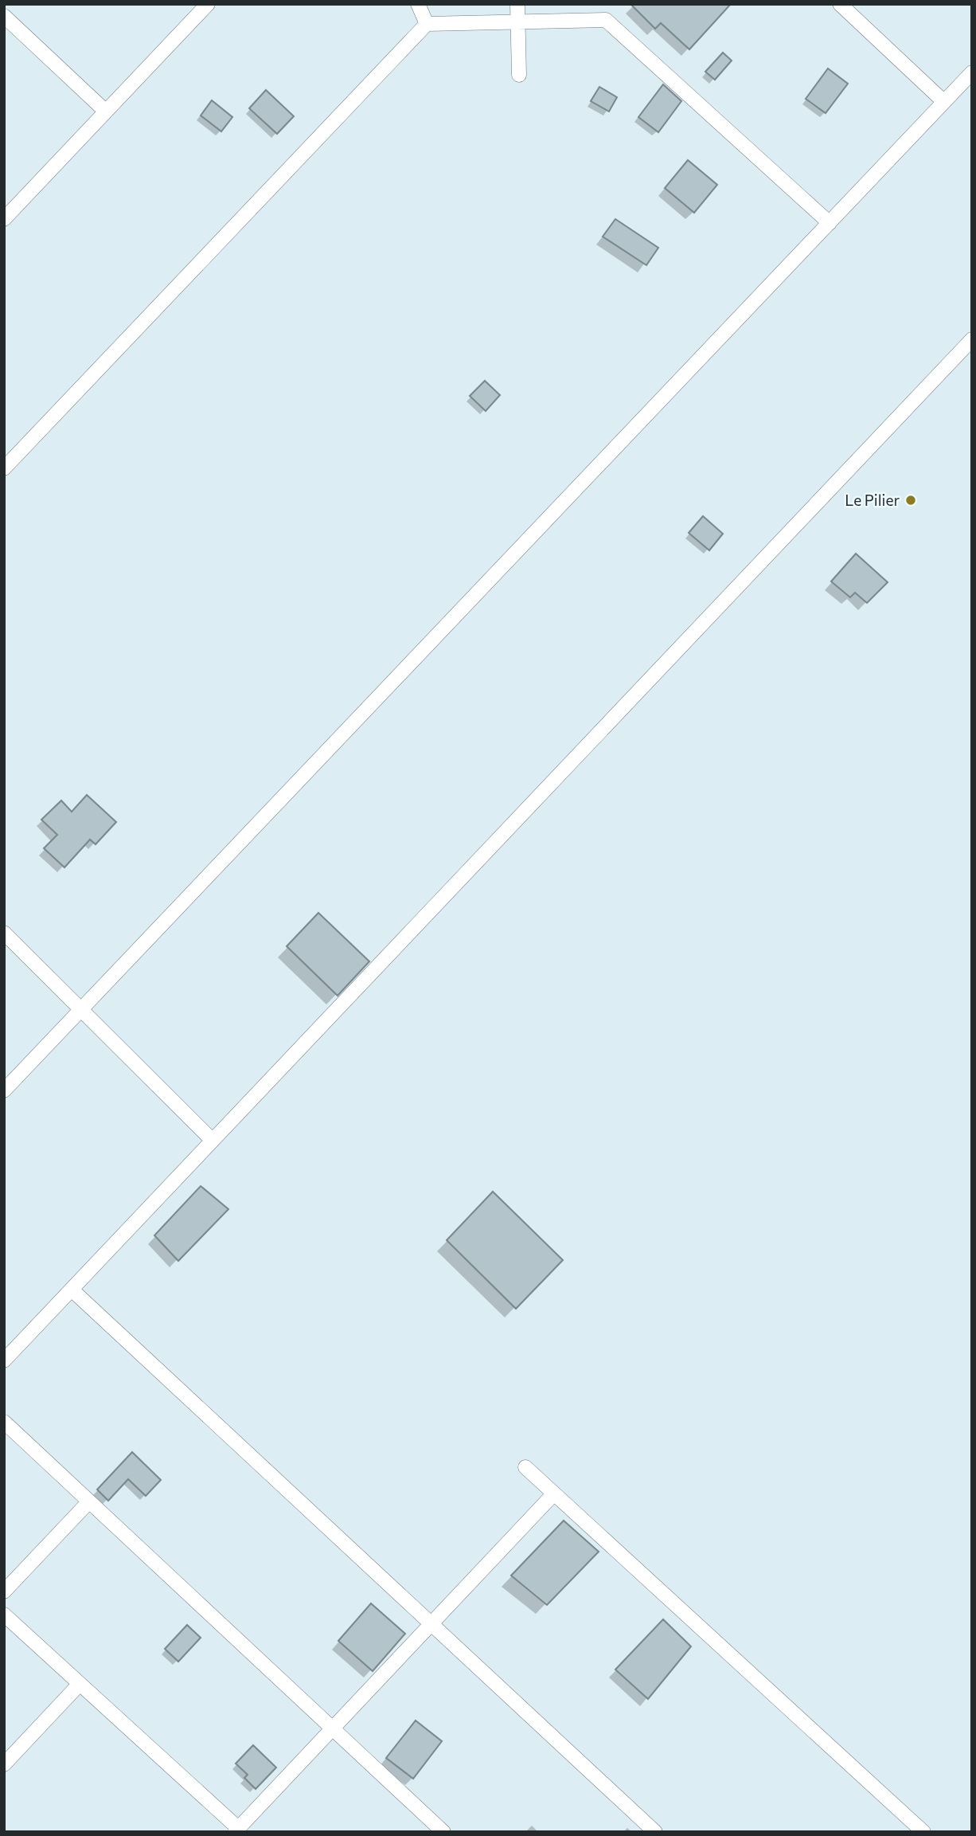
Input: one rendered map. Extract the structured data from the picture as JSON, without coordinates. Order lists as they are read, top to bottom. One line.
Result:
{"places":["Le Pilier"]}
